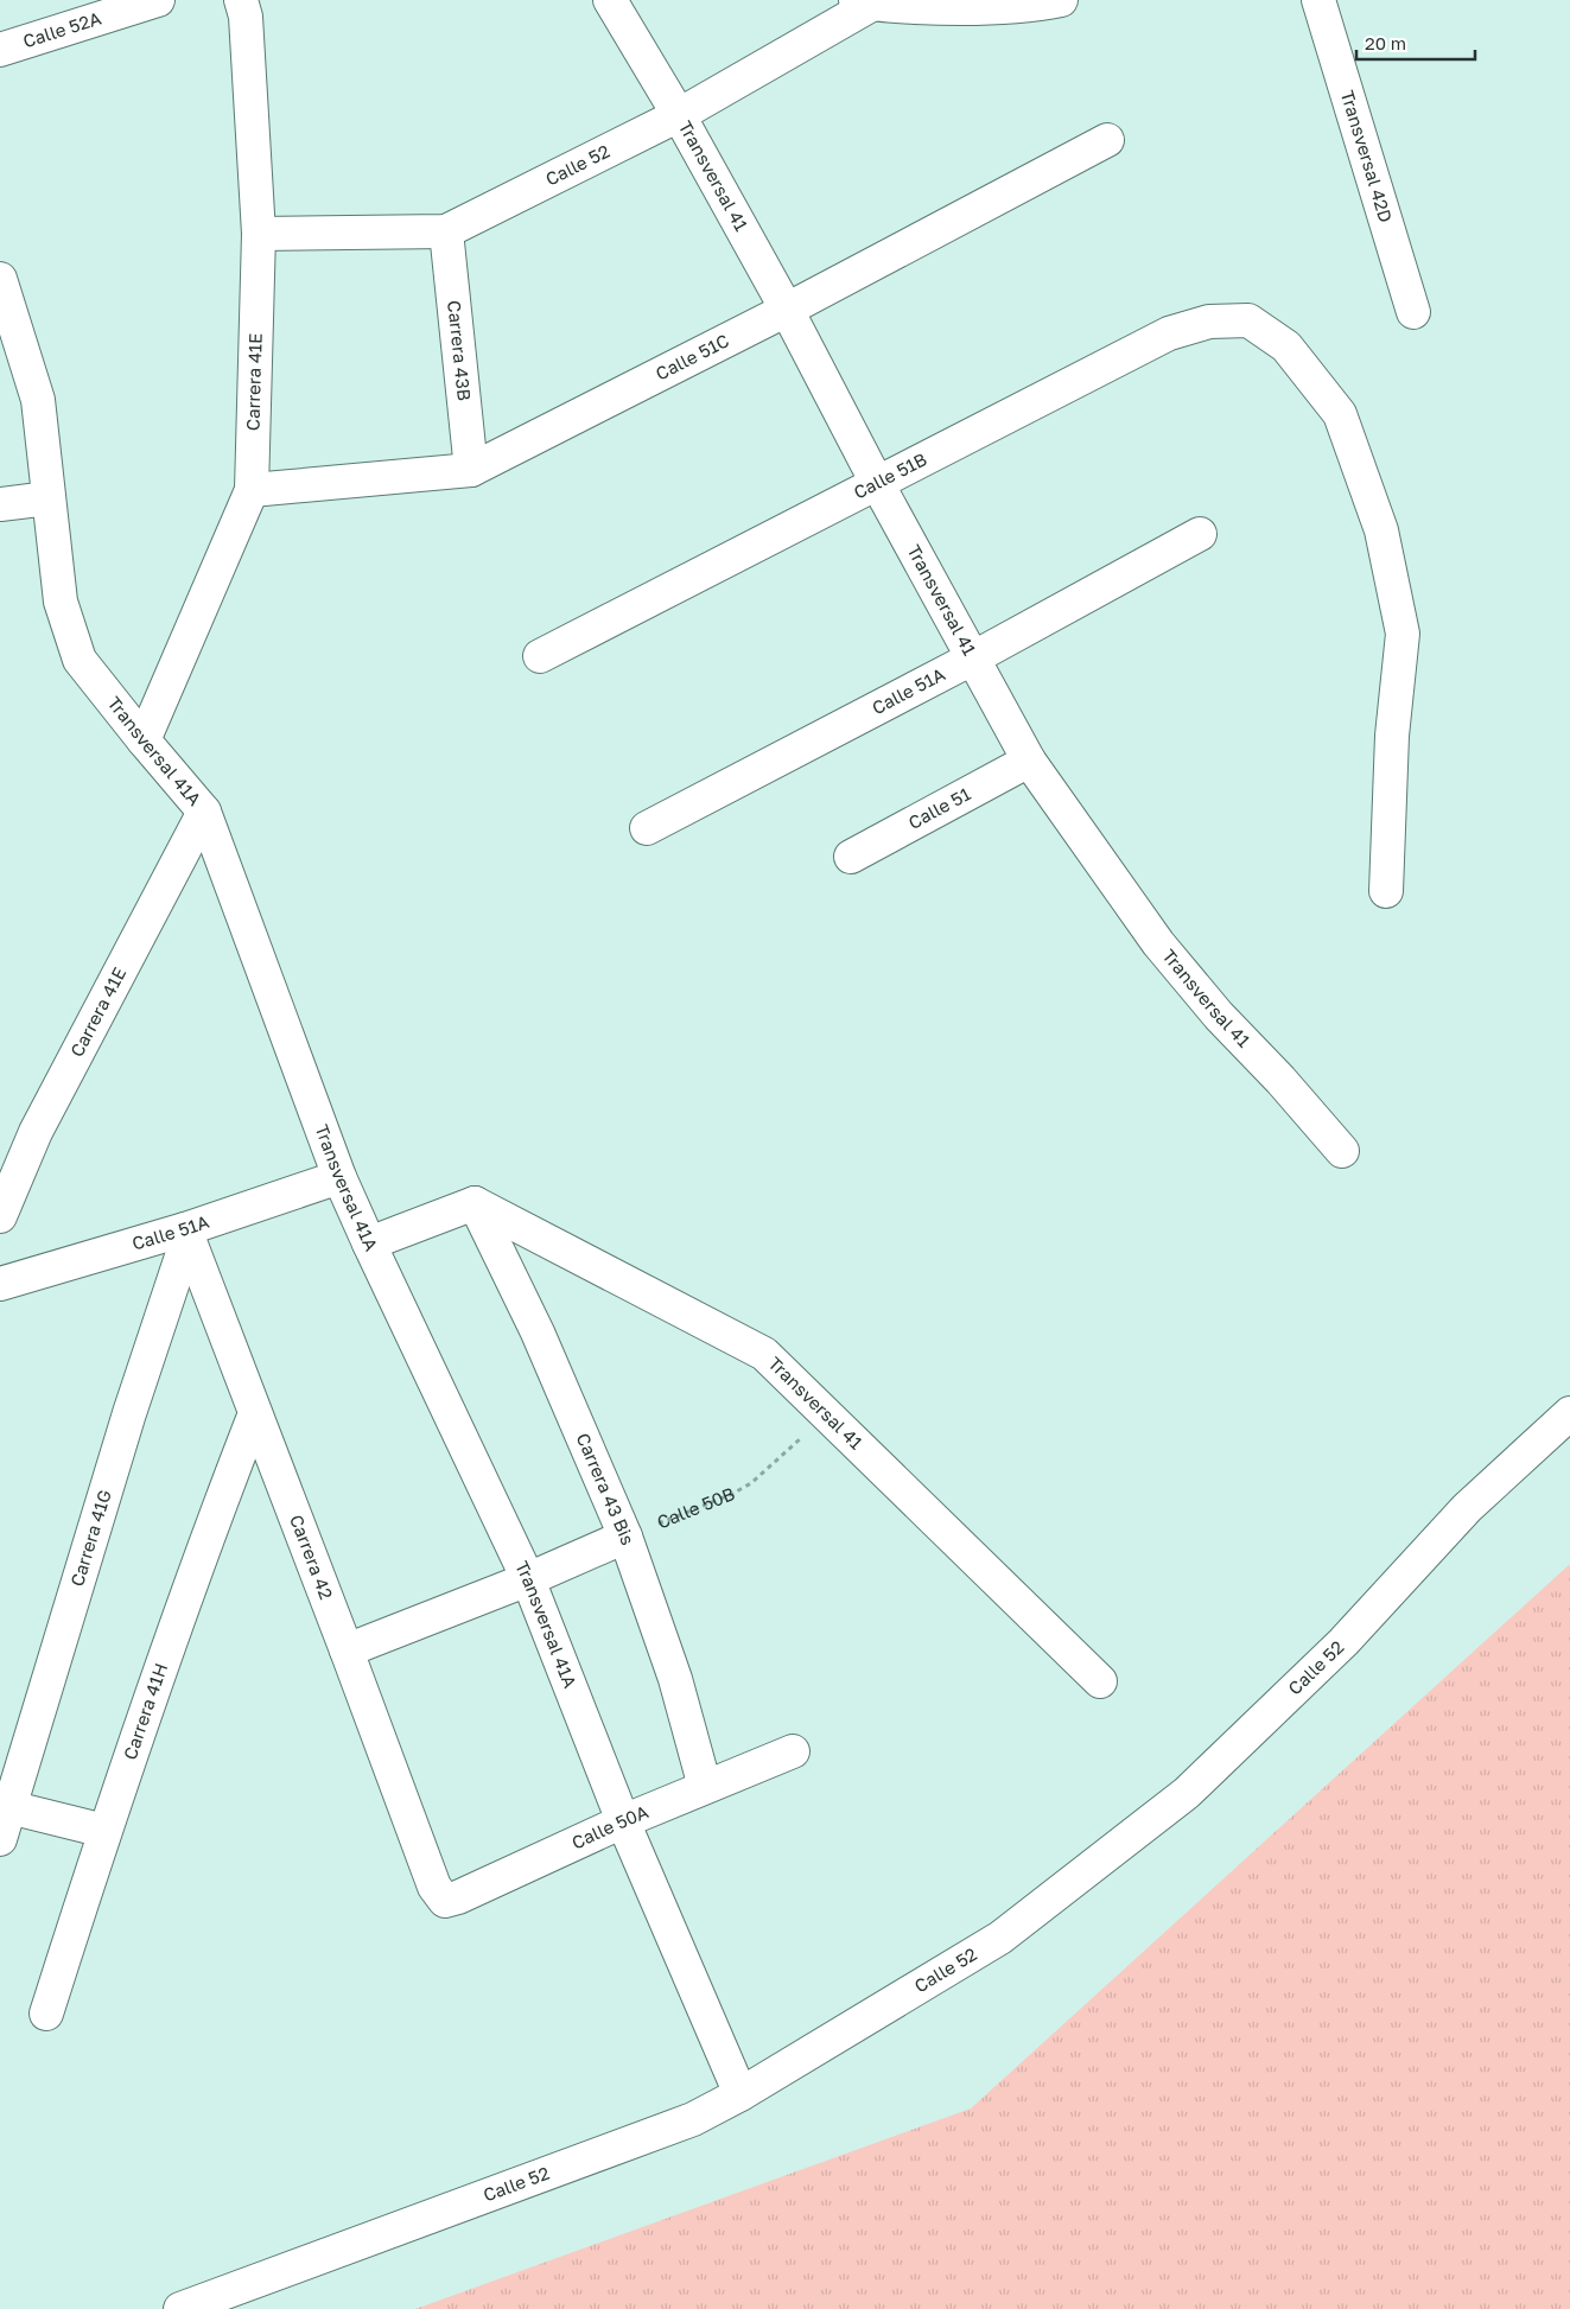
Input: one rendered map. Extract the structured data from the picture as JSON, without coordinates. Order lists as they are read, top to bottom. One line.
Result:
{"streets":{"street":["Calle 52A","Transversal 42D","Calle 52","Transversal 41","Carrera 43B","Calle 51C","Carrera 41E","Calle 51B","Calle 51A","Transversal 41A","Calle 51","Carrera 43 Bis","Carrera 41G","Carrera 42","Carrera 41H","Calle 50A"],"path":["Calle 50B"]},"crossings":[["Calle 52","Transversal 41"],["Calle 52","Carrera 43B"],["Calle 52","Carrera 41E"],["Calle 52","Transversal 41A"],["Transversal 41","Calle 51C"],["Transversal 41","Calle 51B"],["Transversal 41","Calle 51A"],["Transversal 41","Calle 51"],["Transversal 41","Carrera 43 Bis"],["Transversal 41","Calle 50B"],["Carrera 43B","Calle 51C"],["Calle 51C","Carrera 41E"],["Carrera 41E","Transversal 41A"],["Calle 51A","Transversal 41A"],["Calle 51A","Carrera 41G"],["Calle 51A","Carrera 42"],["Transversal 41A","Calle 50A"],["Carrera 43 Bis","Calle 50B"],["Carrera 43 Bis","Calle 50A"],["Carrera 41G","Carrera 42"],["Carrera 42","Carrera 41H"],["Carrera 42","Calle 50A"]],"scale_bar":"20 m"}
